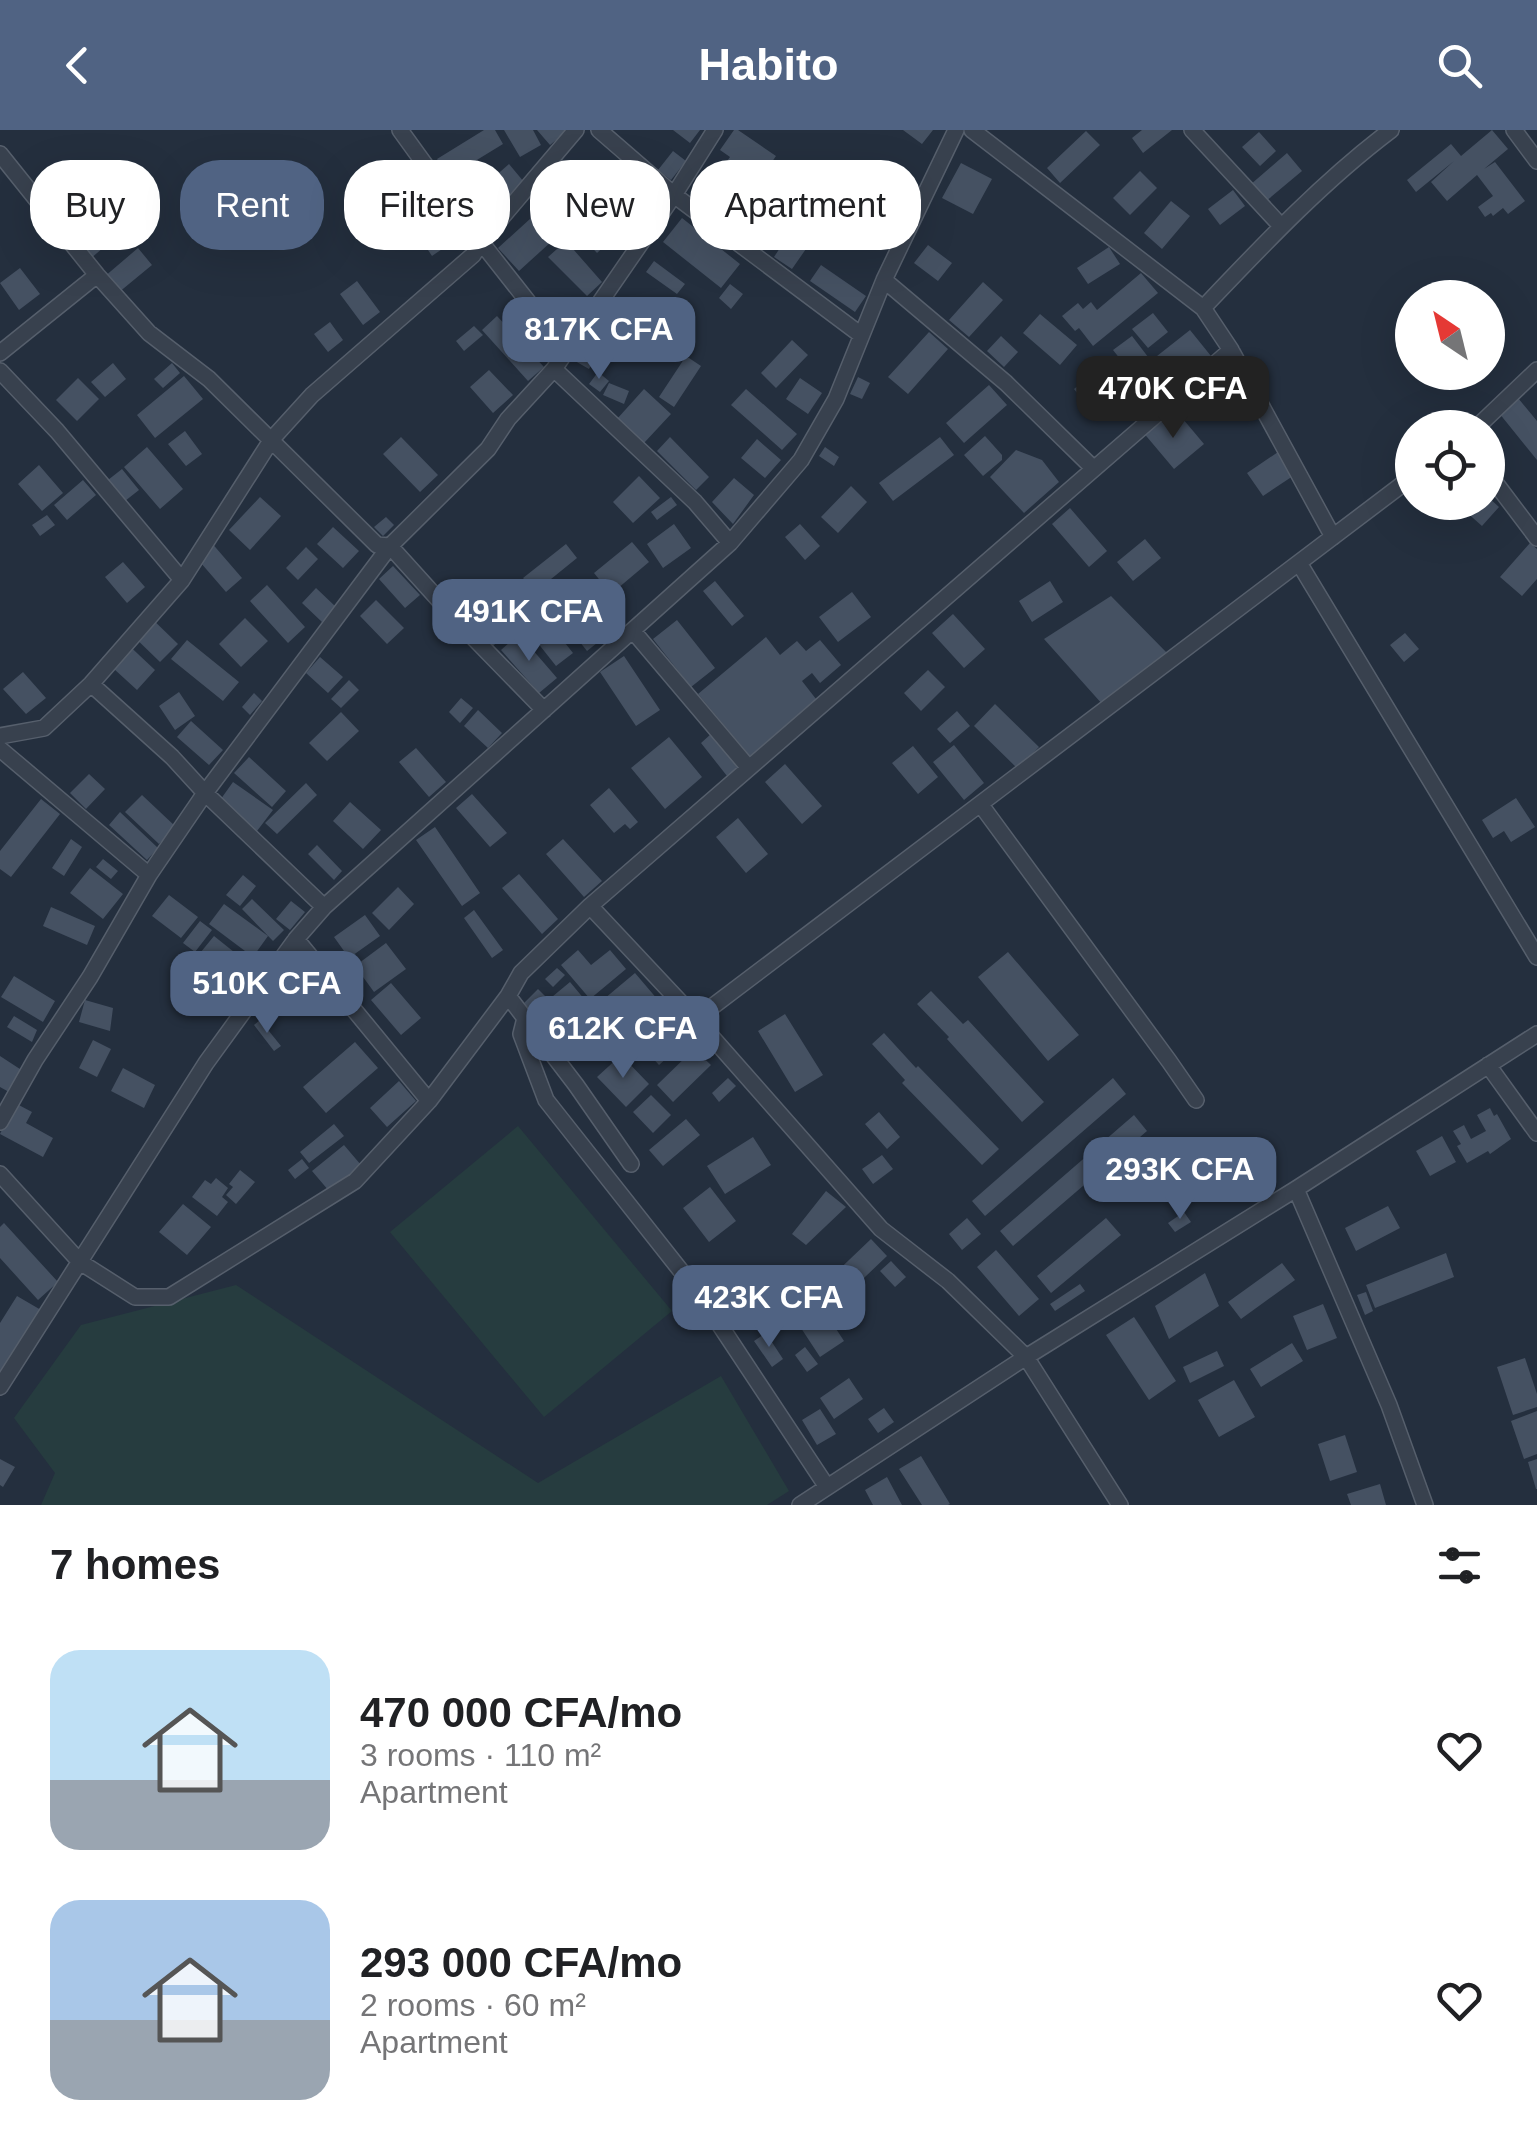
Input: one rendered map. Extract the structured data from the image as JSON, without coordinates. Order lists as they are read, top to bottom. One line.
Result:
{"north":"top left","page":{"header":"Habito","chip":["Buy","Rent","Filters","New","Apartment"],"price":["817K CFA","470K CFA","491K CFA","510K CFA","612K CFA","293K CFA","423K CFA"],"heading":"7 homes","list":[{"name":"470 000 CFA/mo","note":"3 rooms · 110 m² · Apartment"},{"name":"293 000 CFA/mo","note":"2 rooms · 60 m² · Apartment"}]}}
